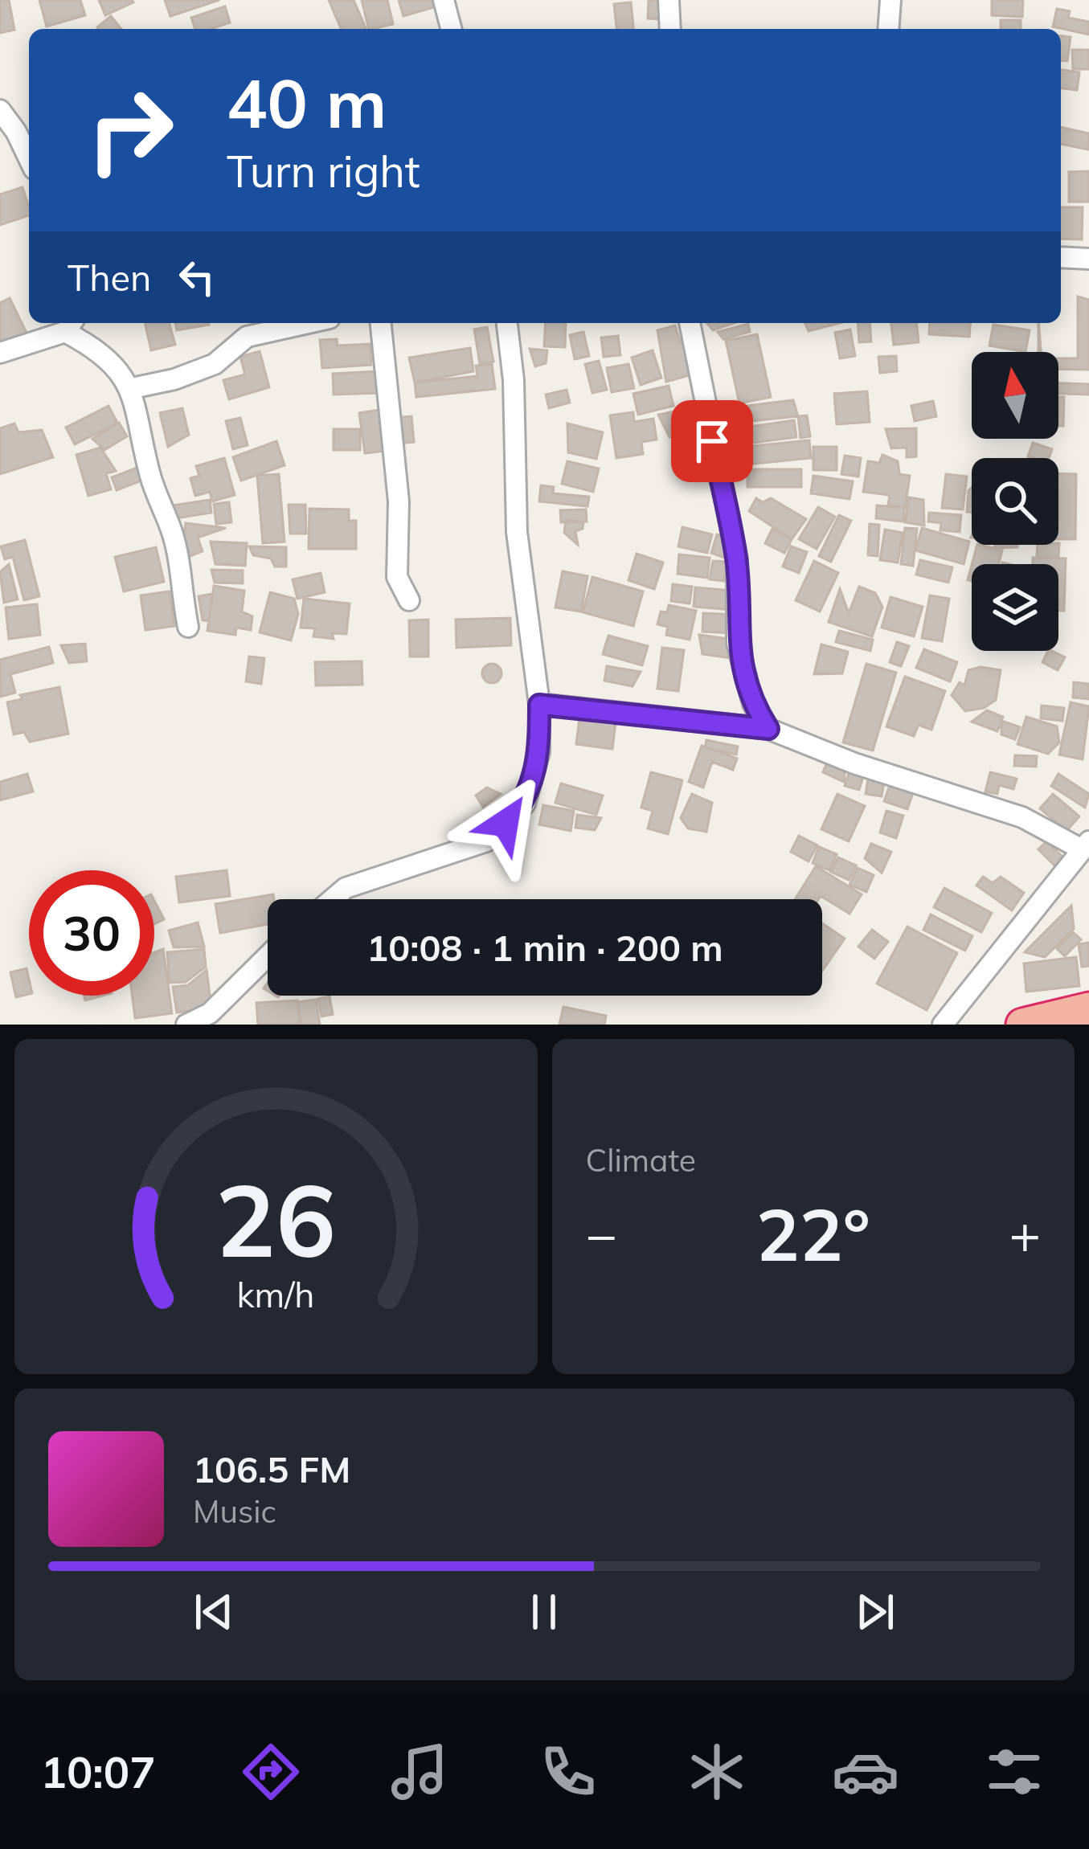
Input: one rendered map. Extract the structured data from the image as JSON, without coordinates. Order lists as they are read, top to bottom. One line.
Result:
{"north":"top","page":{"turn":["40 m","Turn right"],"then":"Then","limit":"30","trip":"10:08 · 1 min · 200 m","tile":"Climate","heat":["−","22°","+"],"song":["106.5 FM","Music"],"tabs":"10:07","gauge":["26","km/h"]}}
